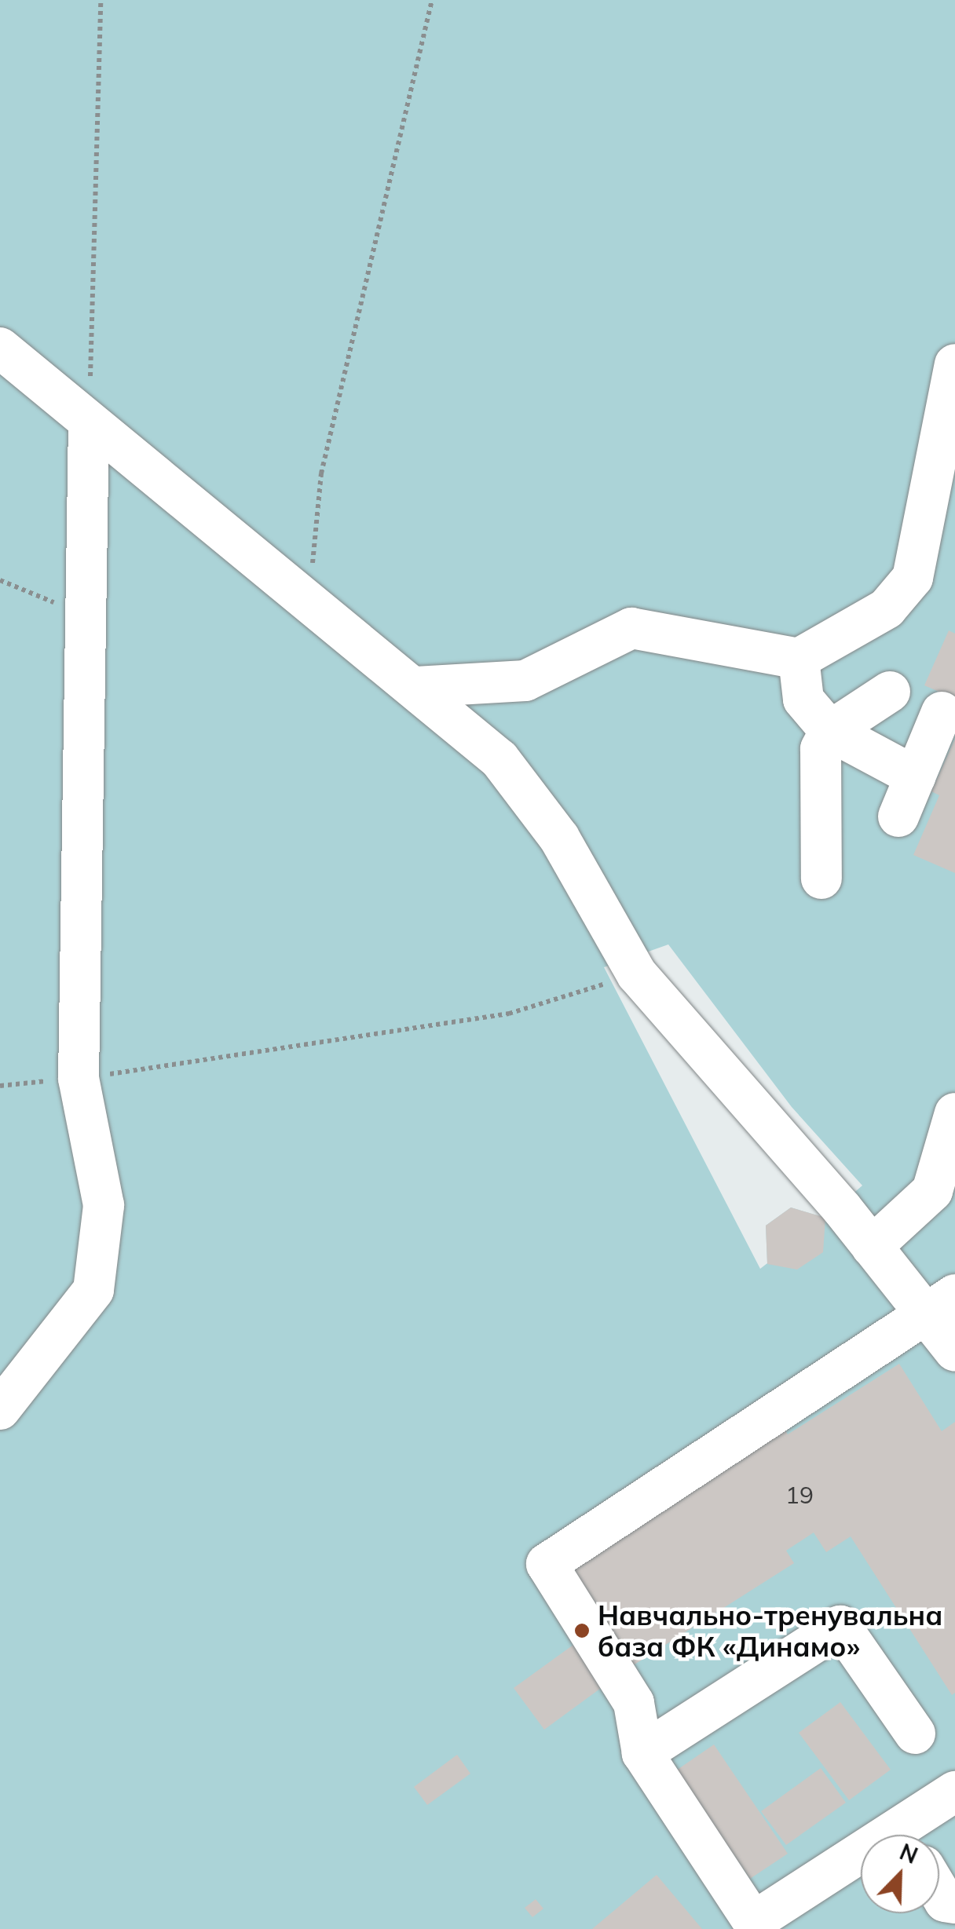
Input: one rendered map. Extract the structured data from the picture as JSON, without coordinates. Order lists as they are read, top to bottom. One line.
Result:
{"places":["Навчально-тренувальна база ФК «Динамо»"],"house_numbers":["19"],"north":"top right"}
